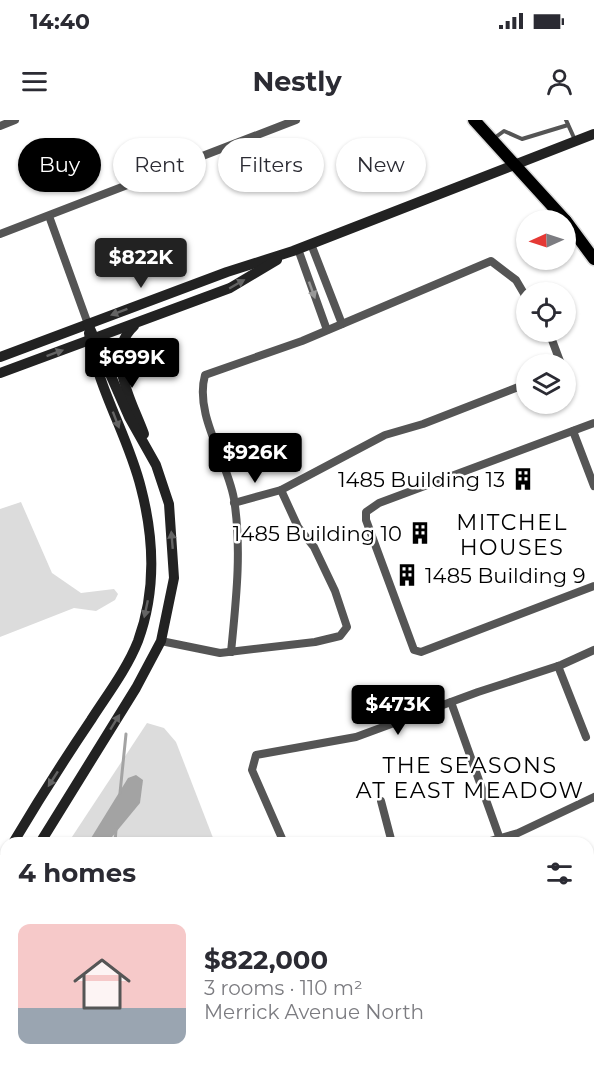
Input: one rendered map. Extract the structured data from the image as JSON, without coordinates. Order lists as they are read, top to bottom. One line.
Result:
{"districts":["MITCHEL HOUSES","THE SEASONS AT EAST MEADOW"],"places":{"building":["1485 Building 13","1485 Building 10","1485 Building 9"]},"north":"left","page":{"status":"14:40","header":"Nestly","chip":["Buy","Rent","Filters","New"],"price":["$822K","$699K","$926K","$473K"],"heading":"4 homes","list":[{"name":"$822,000","note":"3 rooms · 110 m² · Merrick Avenue North"}]}}
